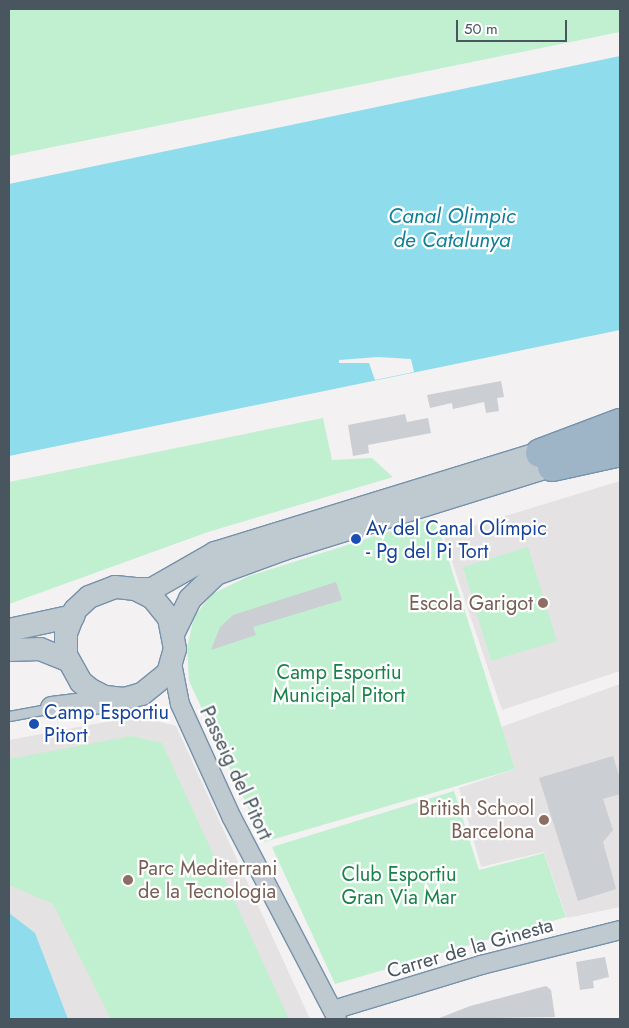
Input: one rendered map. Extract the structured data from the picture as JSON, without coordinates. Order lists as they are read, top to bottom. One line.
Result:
{"streets":{"street":["Passeig del Pitort","Carrer de la Ginesta"]},"crossings":[["Passeig del Pitort","Carrer de la Ginesta"]],"water":["Canal Olimpic de Catalunya"],"parks":["Camp Esportiu Municipal Pitort","Club Esportiu Gran Via Mar"],"places":["Av del Canal Olímpic - Pg del Pi Tort","Escola Garigot","Camp Esportiu Pitort","British School Barcelona","Parc Mediterrani de la Tecnologia"],"scale_bar":"50 m"}
